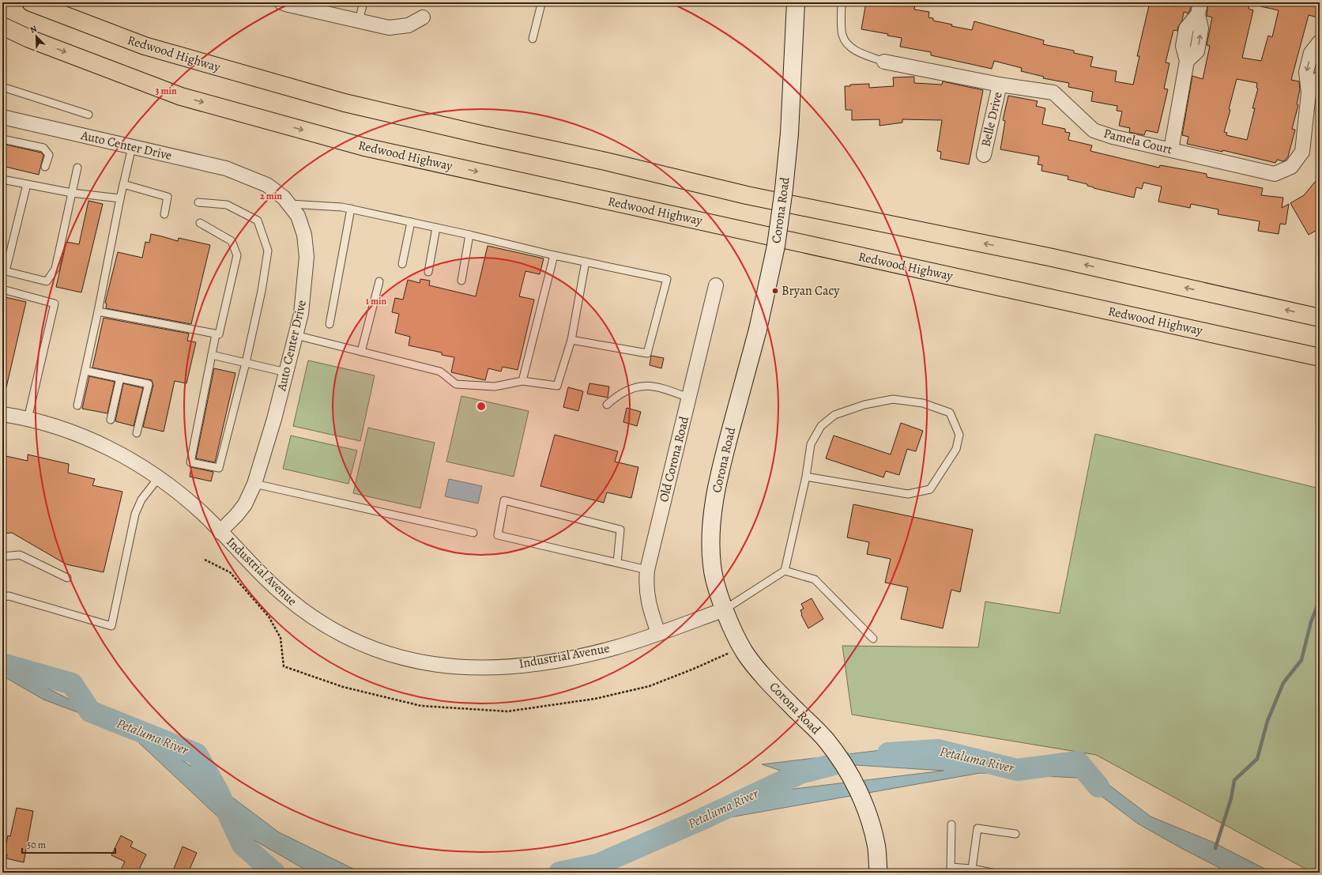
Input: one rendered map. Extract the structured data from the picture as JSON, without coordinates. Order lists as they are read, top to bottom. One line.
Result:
{"streets":{"highway":["Redwood Highway"],"main road":["Corona Road"],"street":["Belle Drive","Pamela Court","Auto Center Drive","Old Corona Road","Industrial Avenue"]},"crossings":[["Belle Drive","Pamela Court"],["Auto Center Drive","Industrial Avenue"],["Corona Road","Industrial Avenue"],["Old Corona Road","Industrial Avenue"]],"water":["Petaluma River"],"places":["Bryan Cacy"],"scale_bar":"50 m","north":"top left","rings":["3 min","2 min","1 min"]}
